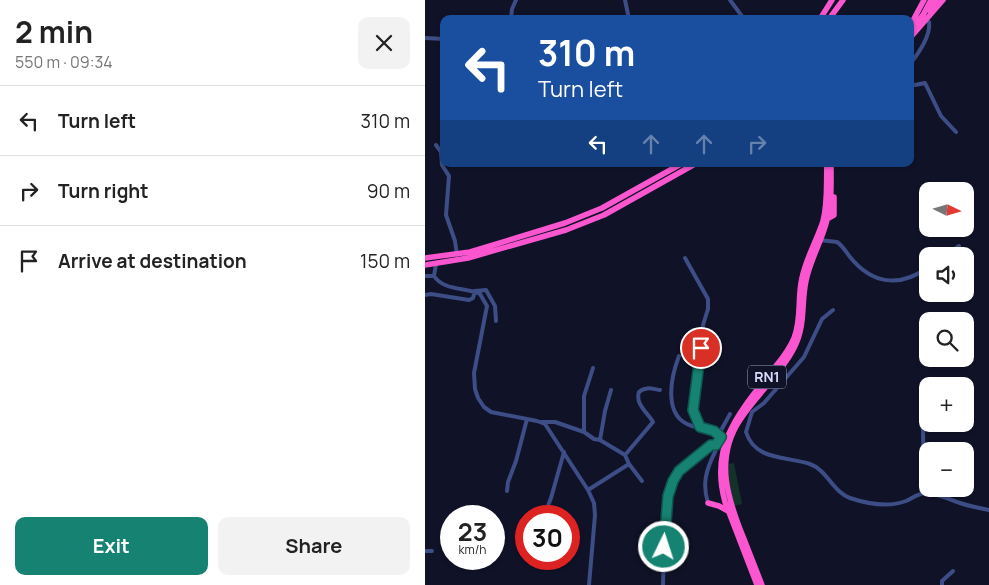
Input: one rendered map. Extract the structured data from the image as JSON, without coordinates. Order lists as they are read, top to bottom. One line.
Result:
{"streets":{"highway":["RN1"]},"north":"right","page":{"heading":["2 min","550 m · 09:34"],"turn":["310 m","Turn left"],"list":[{"name":"Turn left","value":"310 m"},{"name":"Turn right","value":"90 m"},{"name":"Arrive at destination","value":"150 m"}],"map_buttons":["+","−"],"speed":"23 km/h","limit":"30","buttons":["Exit","Share"]}}
